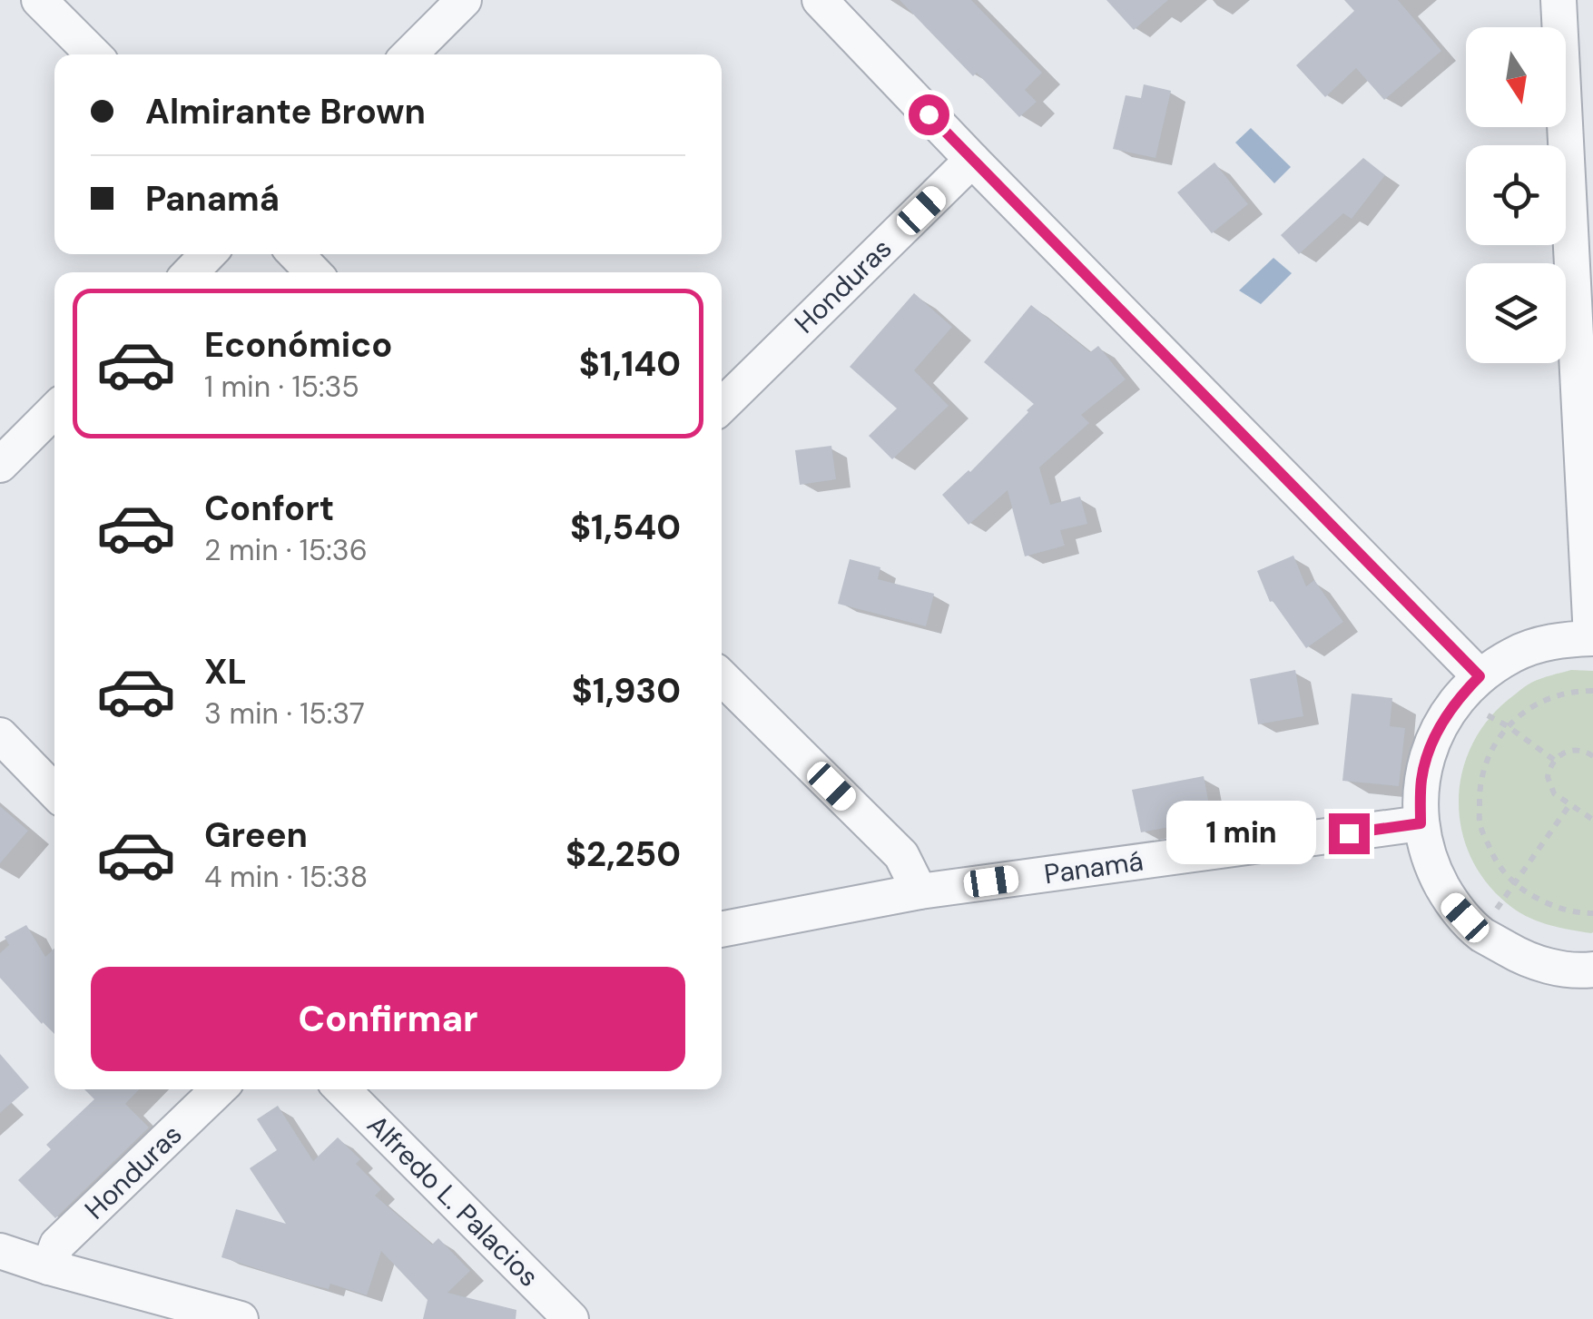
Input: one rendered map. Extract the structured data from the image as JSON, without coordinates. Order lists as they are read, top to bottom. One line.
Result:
{"streets":{"street":["Honduras","Panamá","Alfredo L. Palacios"]},"north":"bottom","page":{"banner":["Almirante Brown","Panamá"],"list":[{"name":"Económico","note":"1 min · 15:35","value":"$1,140"},{"name":"Confort","note":"2 min · 15:36","value":"$1,540"},{"name":"XL","note":"3 min · 15:37","value":"$1,930"},{"name":"Green","note":"4 min · 15:38","value":"$2,250"}],"bubble":"1 min","buttons":"Confirmar"}}
